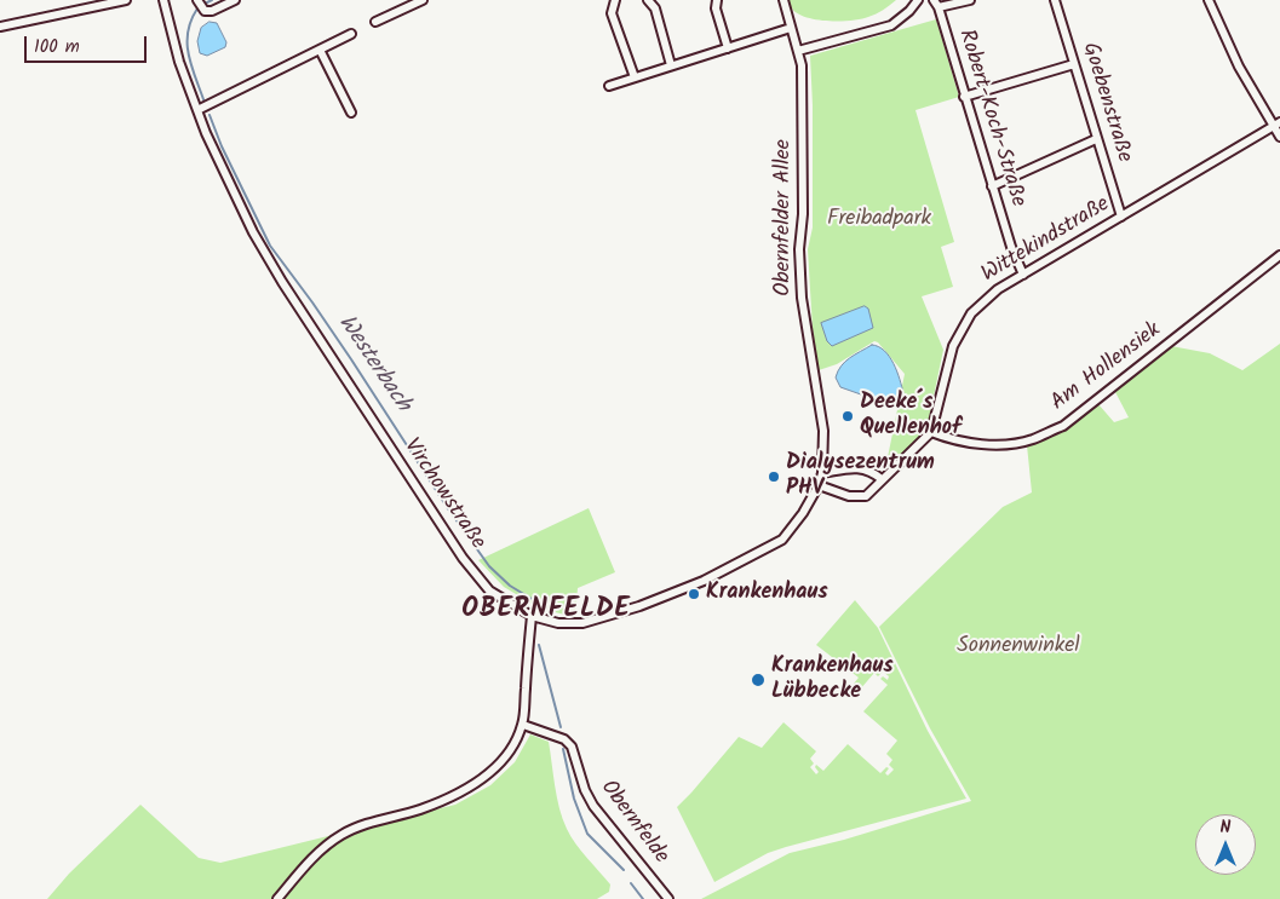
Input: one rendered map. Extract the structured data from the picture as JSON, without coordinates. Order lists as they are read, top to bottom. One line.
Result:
{"streets":{"street":["Goebenstraße","Robert-Koch-Straße","Obernfelder Allee","Wittekindstraße","Am Hollensiek","Virchowstraße","Obernfelde"]},"crossings":[["Goebenstraße","Wittekindstraße"],["Robert-Koch-Straße","Wittekindstraße"],["Obernfelder Allee","Virchowstraße"],["Wittekindstraße","Am Hollensiek"]],"districts":["OBERNFELDE"],"water":["Westerbach"],"parks":["Freibadpark","Sonnenwinkel"],"places":["Deeke´s Quellenhof","Dialysezentrum PHV","Krankenhaus","Krankenhaus Lübbecke"],"scale_bar":"100 m","north":"top"}
